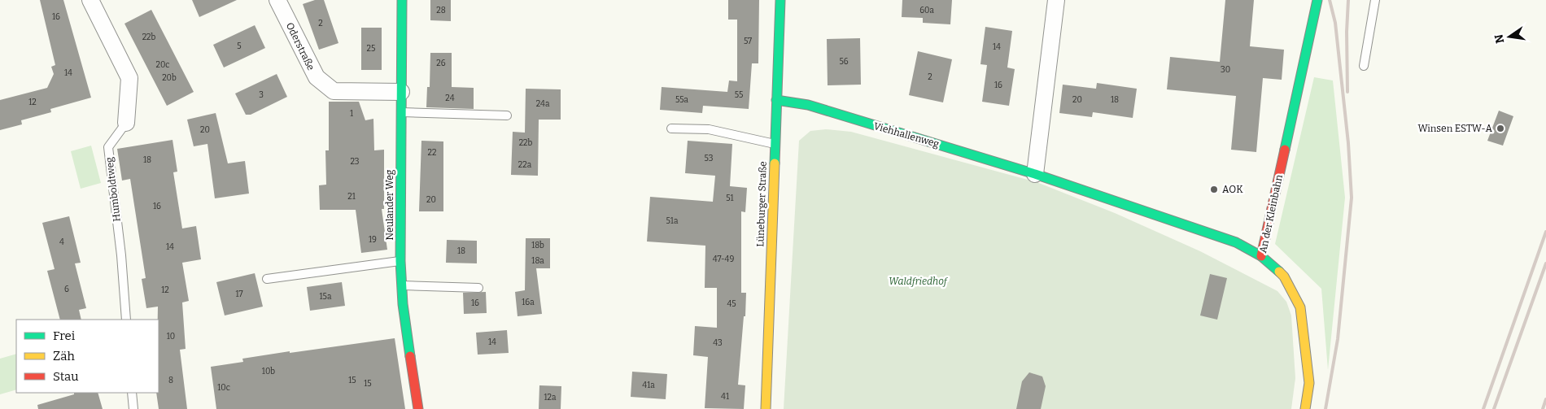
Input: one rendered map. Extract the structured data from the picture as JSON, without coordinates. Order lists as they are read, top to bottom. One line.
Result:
{"streets":{"street":["Oderstraße","Viehhallenweg","Humboldtweg","Lüneburger Straße","Neulander Weg","An der Kleinbahn"]},"crossings":[["Oderstraße","Neulander Weg"],["Viehhallenweg","Lüneburger Straße"],["Viehhallenweg","An der Kleinbahn"]],"parks":["Waldfriedhof"],"places":["Winsen ESTW-A","AOK"],"house_numbers":["28","60a","16","2","22b","57","5","14","25","56","26","20c","30","14","2","20b","16","3","55","24","55a","20","18","12","24a","1","20","22b","22","53","18","23","22a","21","51","20","16","51a","19","4","18b","14","18","47-49","18a","6","12","17","15a","16a","16","45","10","14","43","10b","8","15","15","41a","10c","41","12a"],"legend":["Frei","Zäh","Stau"],"north":"left"}
